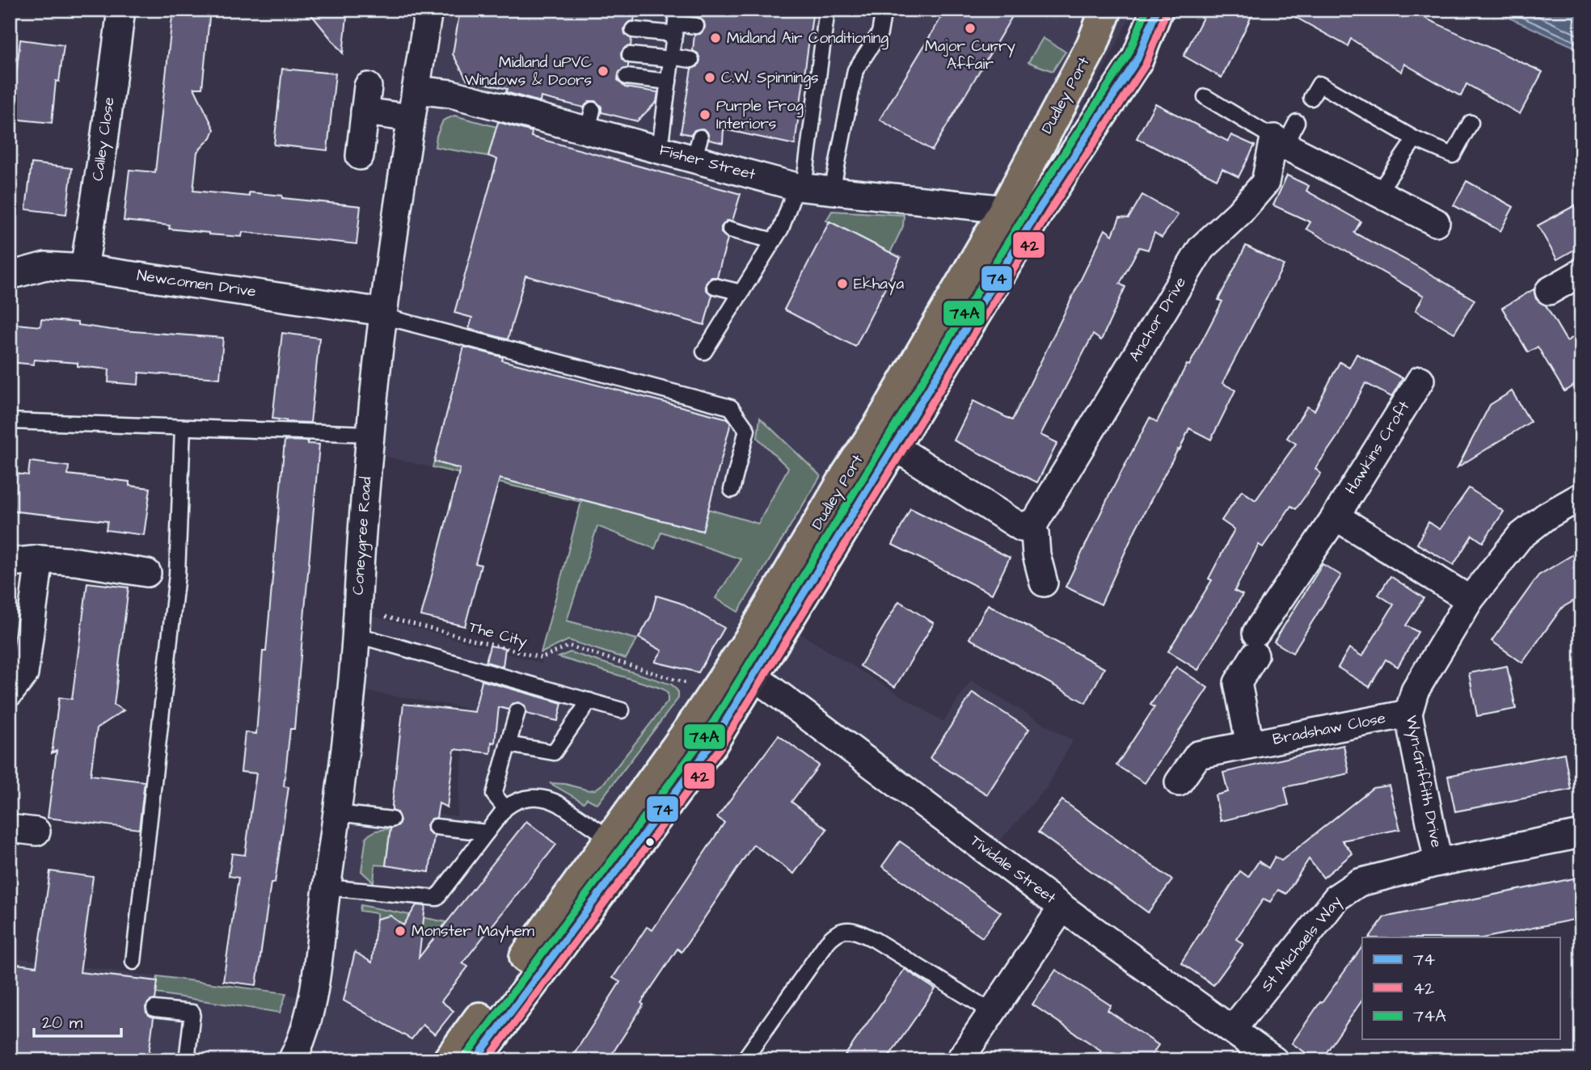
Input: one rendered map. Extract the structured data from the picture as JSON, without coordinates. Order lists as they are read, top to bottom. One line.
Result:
{"streets":{"highway":["Dudley Port"],"street":["Calley Close","Fisher Street","Newcomen Drive","Anchor Drive","Hawkins Croft","Coneygree Road","Bradshaw Close","Wyn-Griffith Drive","Tividale Street","St Michaels Way"],"path":["The City"]},"crossings":[["Dudley Port","Fisher Street"],["Dudley Port","The City"],["Dudley Port","Tividale Street"],["Calley Close","Newcomen Drive"],["Fisher Street","Coneygree Road"],["Newcomen Drive","Coneygree Road"],["Hawkins Croft","Bradshaw Close"],["Coneygree Road","The City"],["Bradshaw Close","Wyn-Griffith Drive"],["Wyn-Griffith Drive","St Michaels Way"],["Tividale Street","St Michaels Way"]],"places":["Major Curry Affair","Midland Air Conditioning","Midland uPVC Windows & Doors","C.W. Spinnings","Purple Frog Interiors","Ekhaya","Monster Mayhem"],"lines":["transit line 74","transit line 74A","transit line 42"],"legend":["74","42","74A"],"scale_bar":"20 m"}
